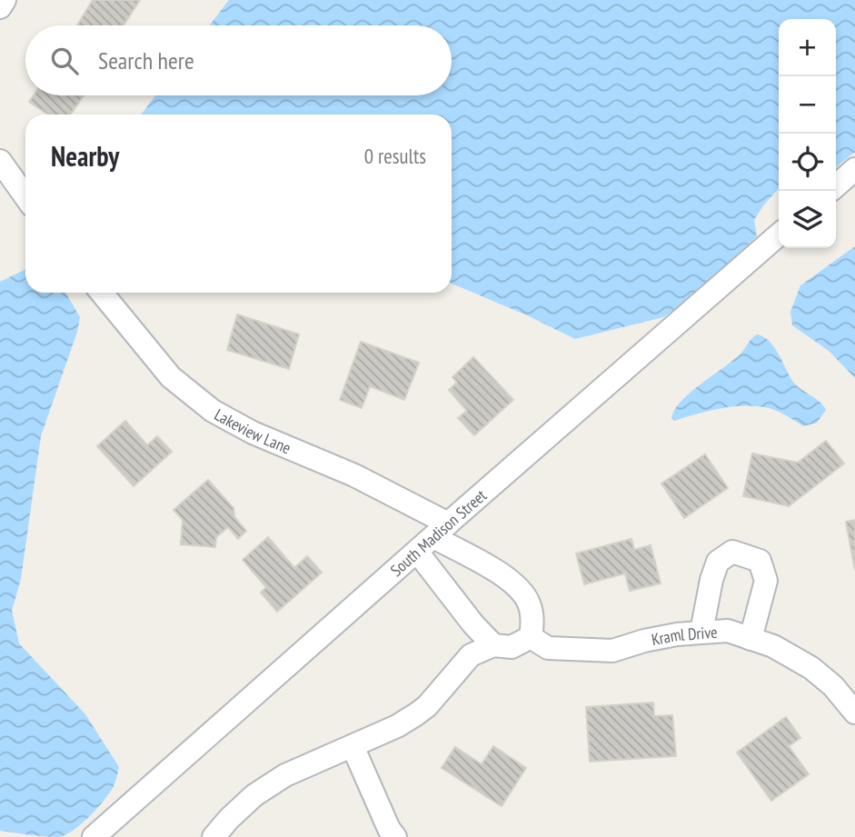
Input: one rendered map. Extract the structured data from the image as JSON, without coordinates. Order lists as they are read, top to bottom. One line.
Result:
{"streets":{"street":["Lakeview Lane","South Madison Street","Kraml Drive"]},"crossings":[["Lakeview Lane","South Madison Street"]],"page":{"map_buttons":["+","−"],"search":"Search here","heading":["Nearby","0 results"]}}
